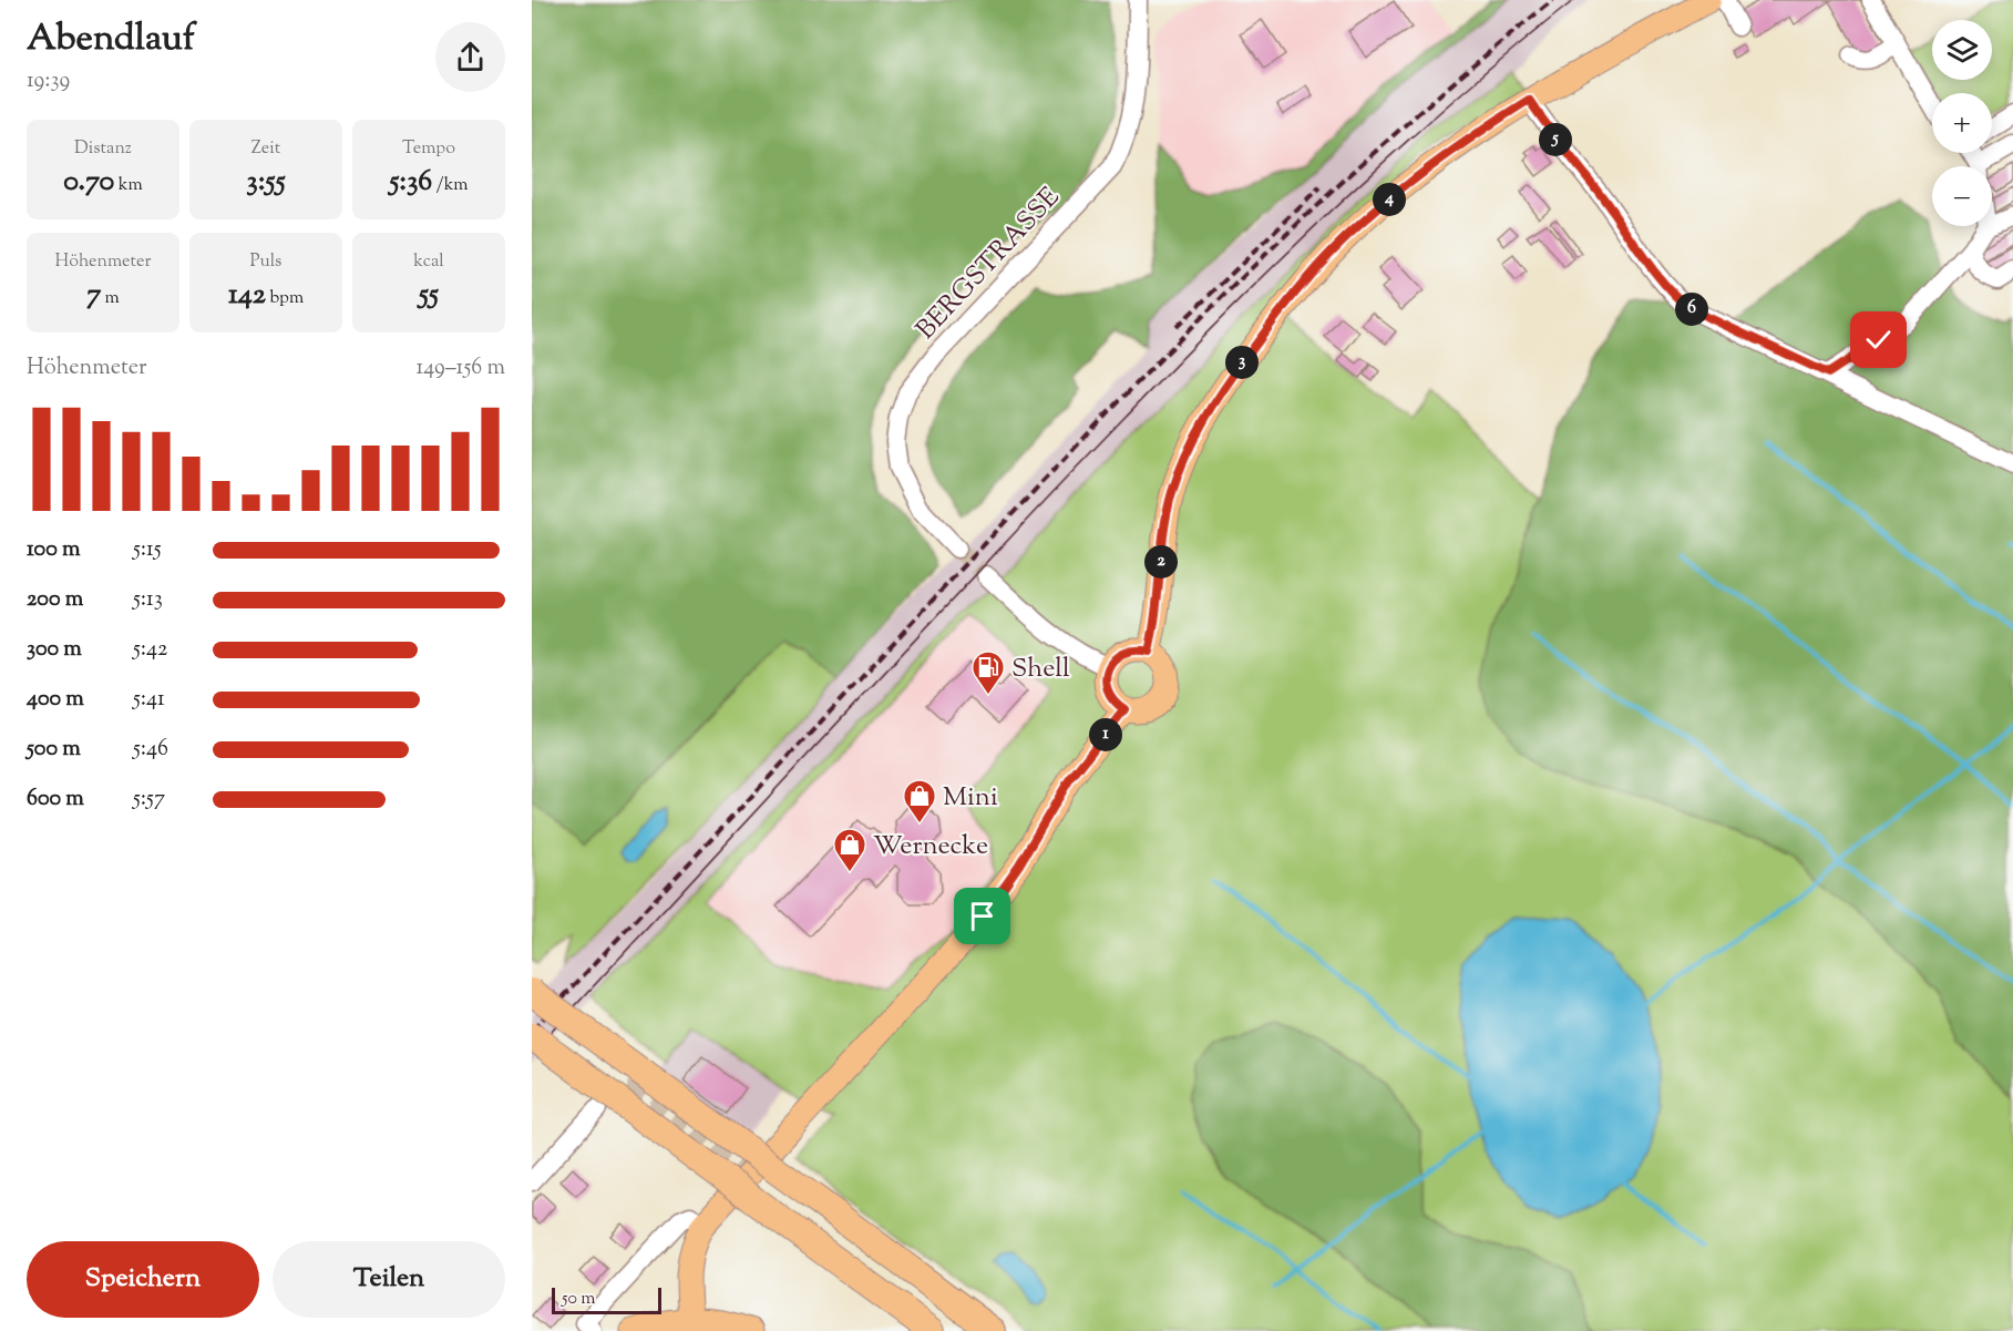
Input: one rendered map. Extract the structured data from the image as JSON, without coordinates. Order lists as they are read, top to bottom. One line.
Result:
{"streets":{"street":["BERGSTRASSE"]},"places":{"fuel station":["Shell"],"shop":["Mini","Wernecke"]},"scale_bar":"50 m","page":{"heading":["Abendlauf","19:39"],"map_buttons":["+","−"],"stats":[["Distanz","0.70 km"],["Zeit","3:55"],["Tempo","5:36 /km"],["Höhenmeter","7 m"],["Puls","142 bpm"],["kcal","55"]],"pins":["5","4","6","3","2","1"],"chart":["Höhenmeter","149–156 m"],"list":[{"name":"100 m","note":"5:15"},{"name":"200 m","note":"5:13"},{"name":"300 m","note":"5:42"},{"name":"400 m","note":"5:41"},{"name":"500 m","note":"5:46"},{"name":"600 m","note":"5:57"}],"buttons":["Speichern","Teilen"],"scale":"50 m"}}
